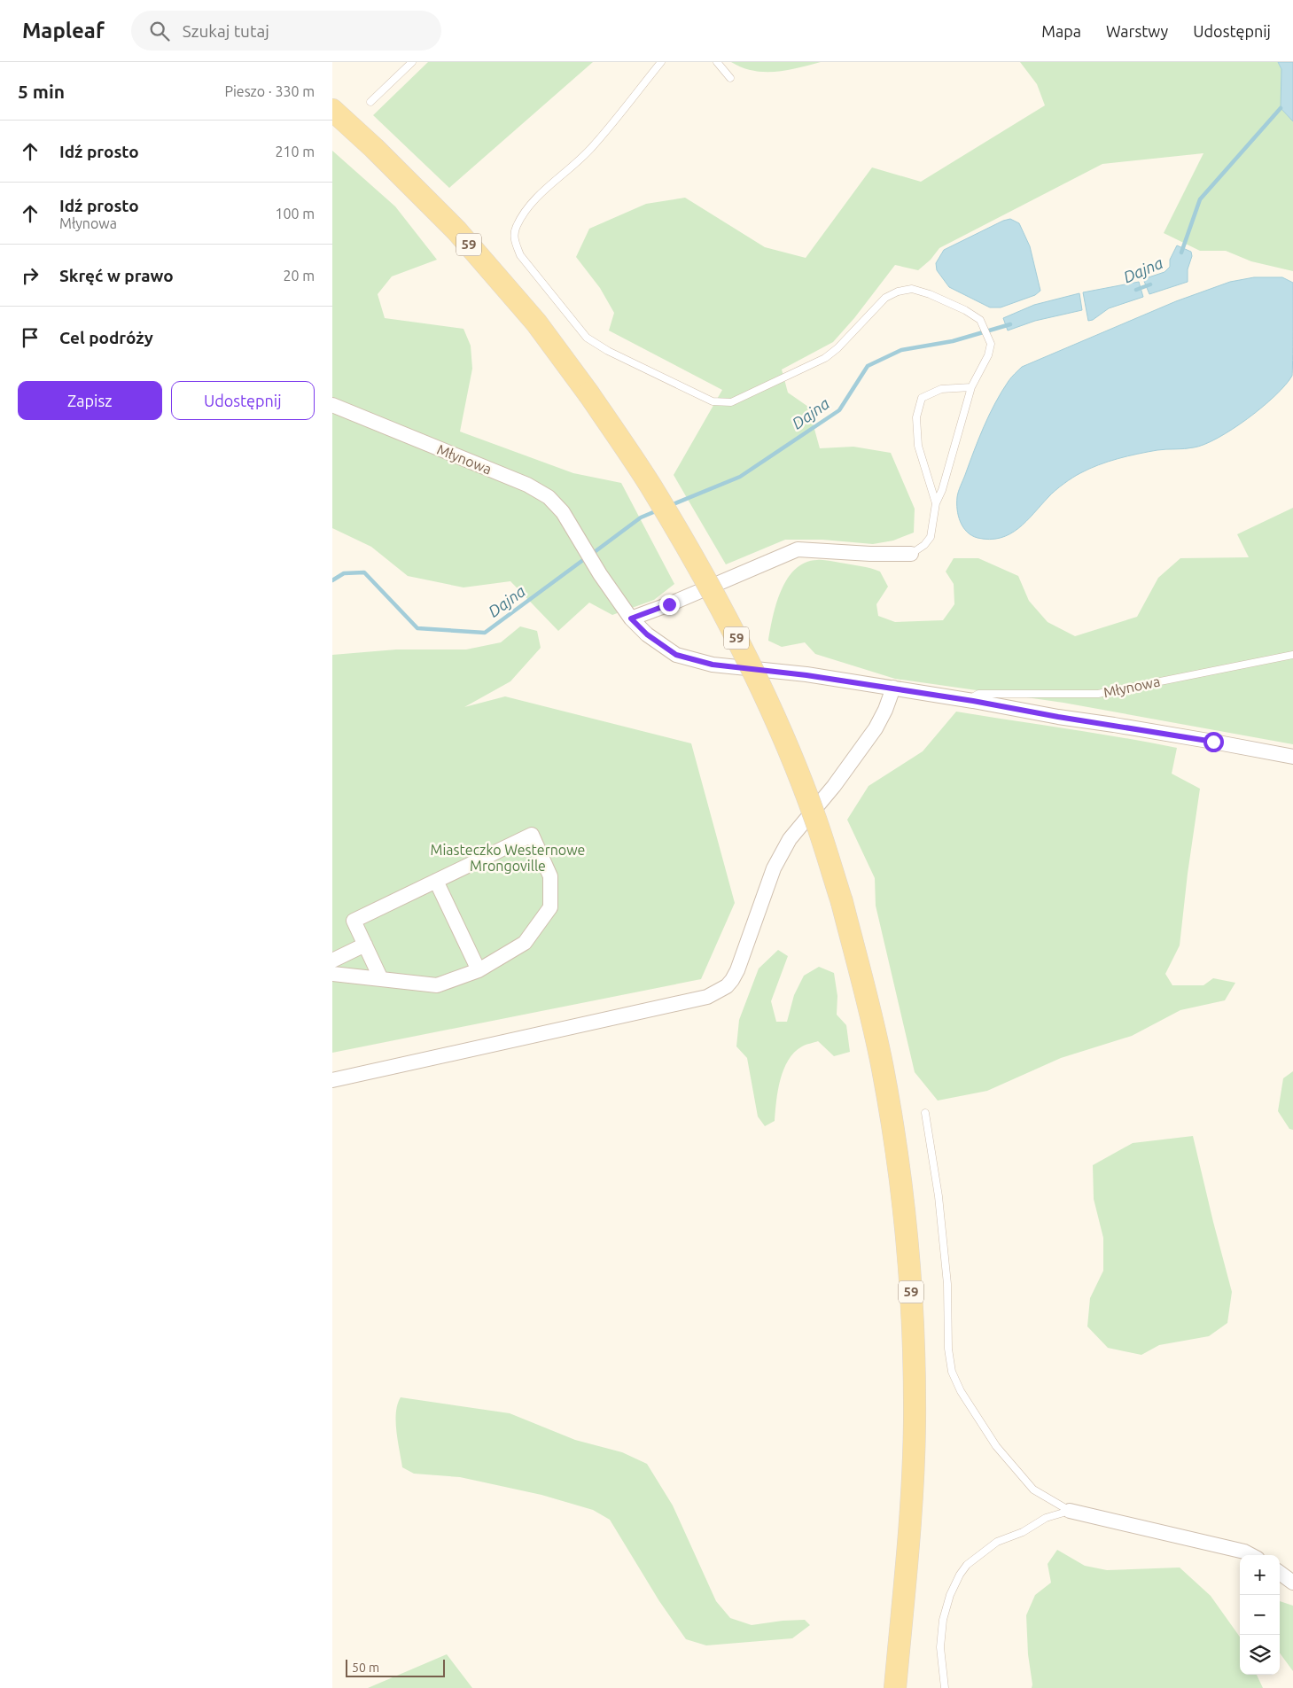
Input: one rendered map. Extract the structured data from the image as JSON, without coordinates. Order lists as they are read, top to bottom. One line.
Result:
{"streets":{"main road":["59"],"street":["Młynowa"]},"water":["Dajna"],"parks":["Miasteczko Westernowe Mrongoville"],"scale_bar":"50 m","page":{"header":"Mapleaf","search":"Szukaj tutaj","nav":["Mapa","Warstwy","Udostępnij"],"heading":["5 min","Pieszo · 330 m"],"list":[["Idź prosto","210 m"],["Idź prosto","Młynowa","100 m"],["Skręć w prawo","20 m"],"Cel podróży"],"buttons":["Zapisz","Udostępnij"],"map_buttons":["+","−"],"scale":"50 m"}}
